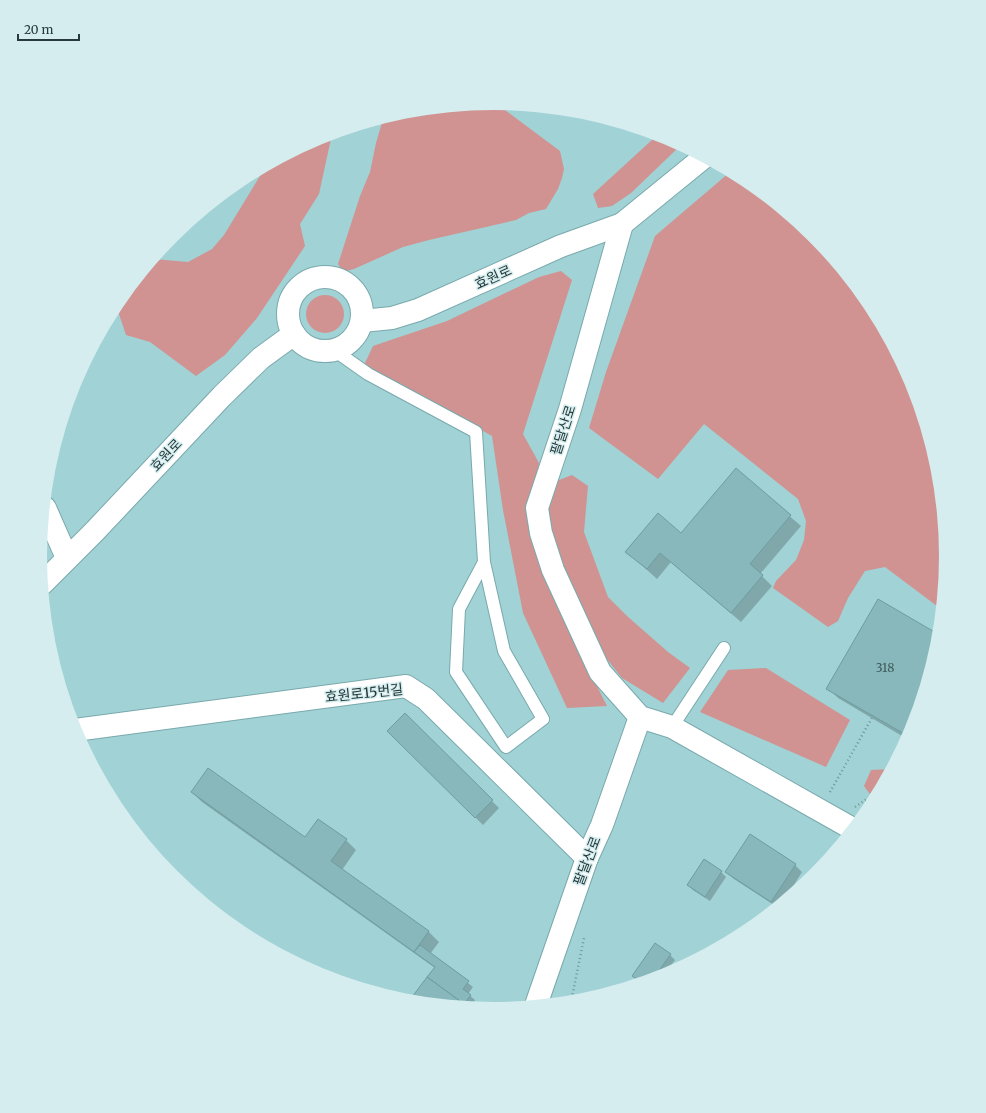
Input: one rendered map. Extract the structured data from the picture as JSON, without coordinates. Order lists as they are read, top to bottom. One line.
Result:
{"streets":{"street":["효원로","팔달산로","효원로15번길"]},"crossings":[["효원로","팔달산로"],["팔달산로","효원로15번길"]],"house_numbers":["318"],"scale_bar":"20 m"}
